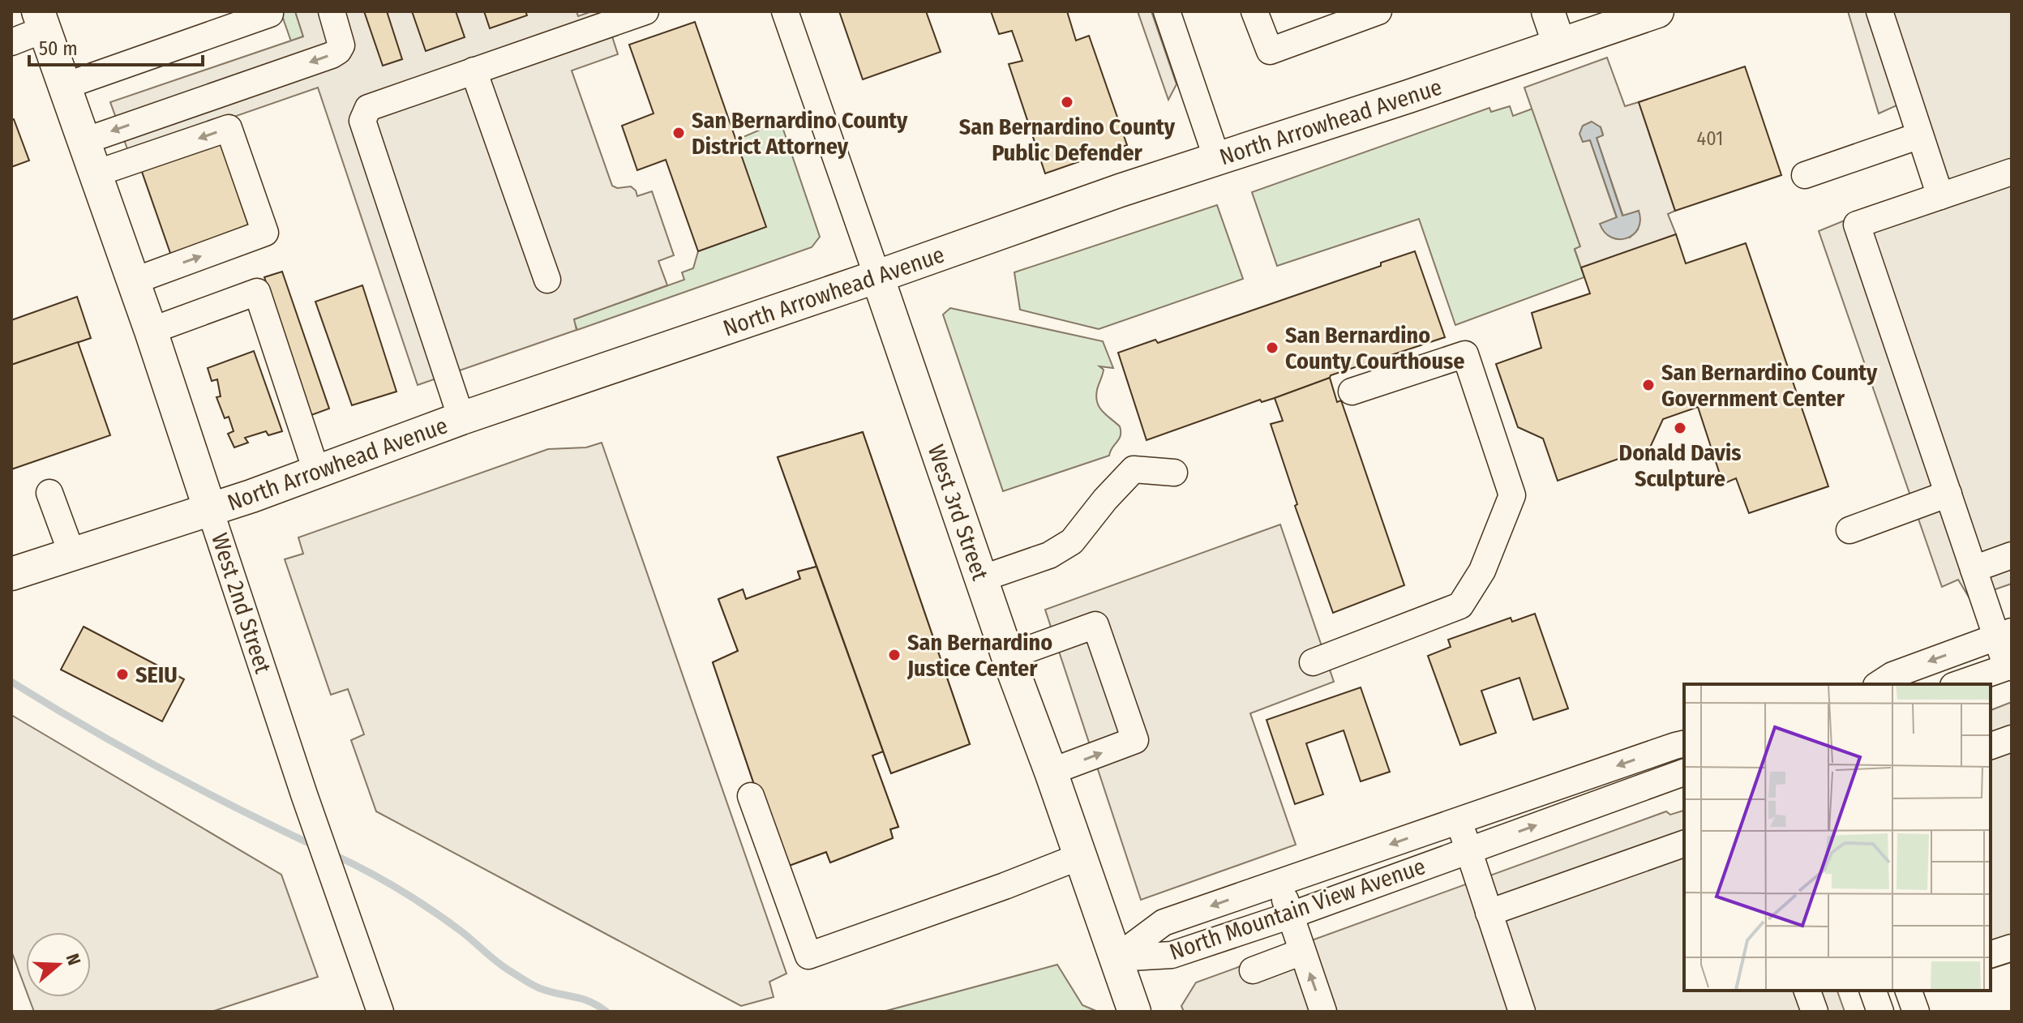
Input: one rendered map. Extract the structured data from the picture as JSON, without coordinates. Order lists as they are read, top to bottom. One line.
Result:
{"streets":{"main road":["North Arrowhead Avenue","West 3rd Street","West 2nd Street"],"street":["North Mountain View Avenue"]},"crossings":[["North Arrowhead Avenue","West 3rd Street"],["North Arrowhead Avenue","West 2nd Street"],["West 3rd Street","North Mountain View Avenue"]],"places":["San Bernardino County Public Defender","San Bernardino County District Attorney","San Bernardino County Courthouse","San Bernardino County Government Center","Donald Davis Sculpture","San Bernardino Justice Center","SEIU"],"house_numbers":["401"],"scale_bar":"50 m","north":"right"}
